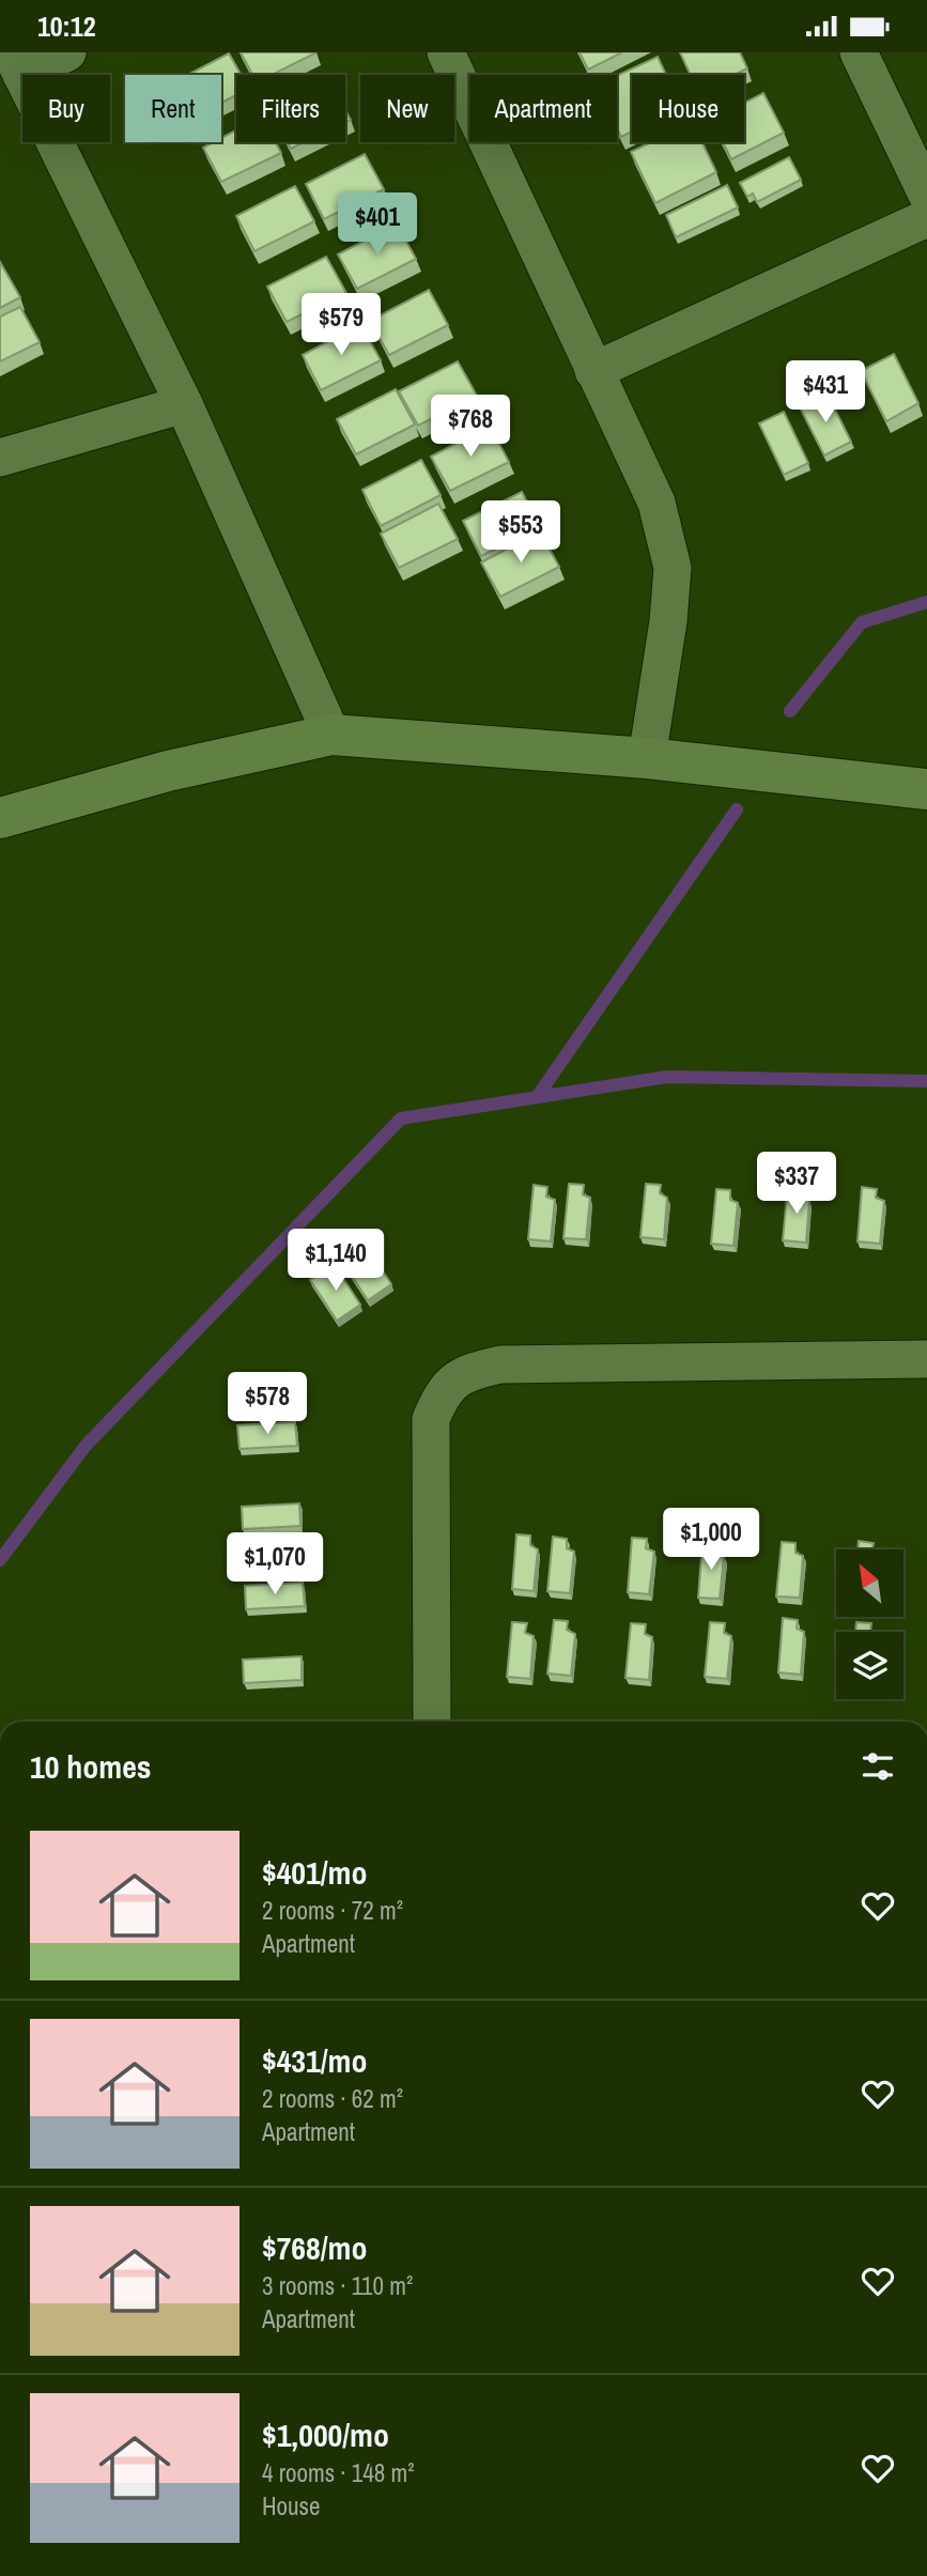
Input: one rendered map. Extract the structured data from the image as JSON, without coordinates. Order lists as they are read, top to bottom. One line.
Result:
{"north":"top left","page":{"status":"10:12","chip":["Buy","Rent","Filters","New","Apartment","House"],"price":["$401","$579","$431","$768","$553","$337","$1,140","$578","$1,000","$1,070"],"heading":"10 homes","list":[{"name":"$401/mo","note":"2 rooms · 72 m² · Apartment"},{"name":"$431/mo","note":"2 rooms · 62 m² · Apartment"},{"name":"$768/mo","note":"3 rooms · 110 m² · Apartment"},{"name":"$1,000/mo","note":"4 rooms · 148 m² · House"}]}}
